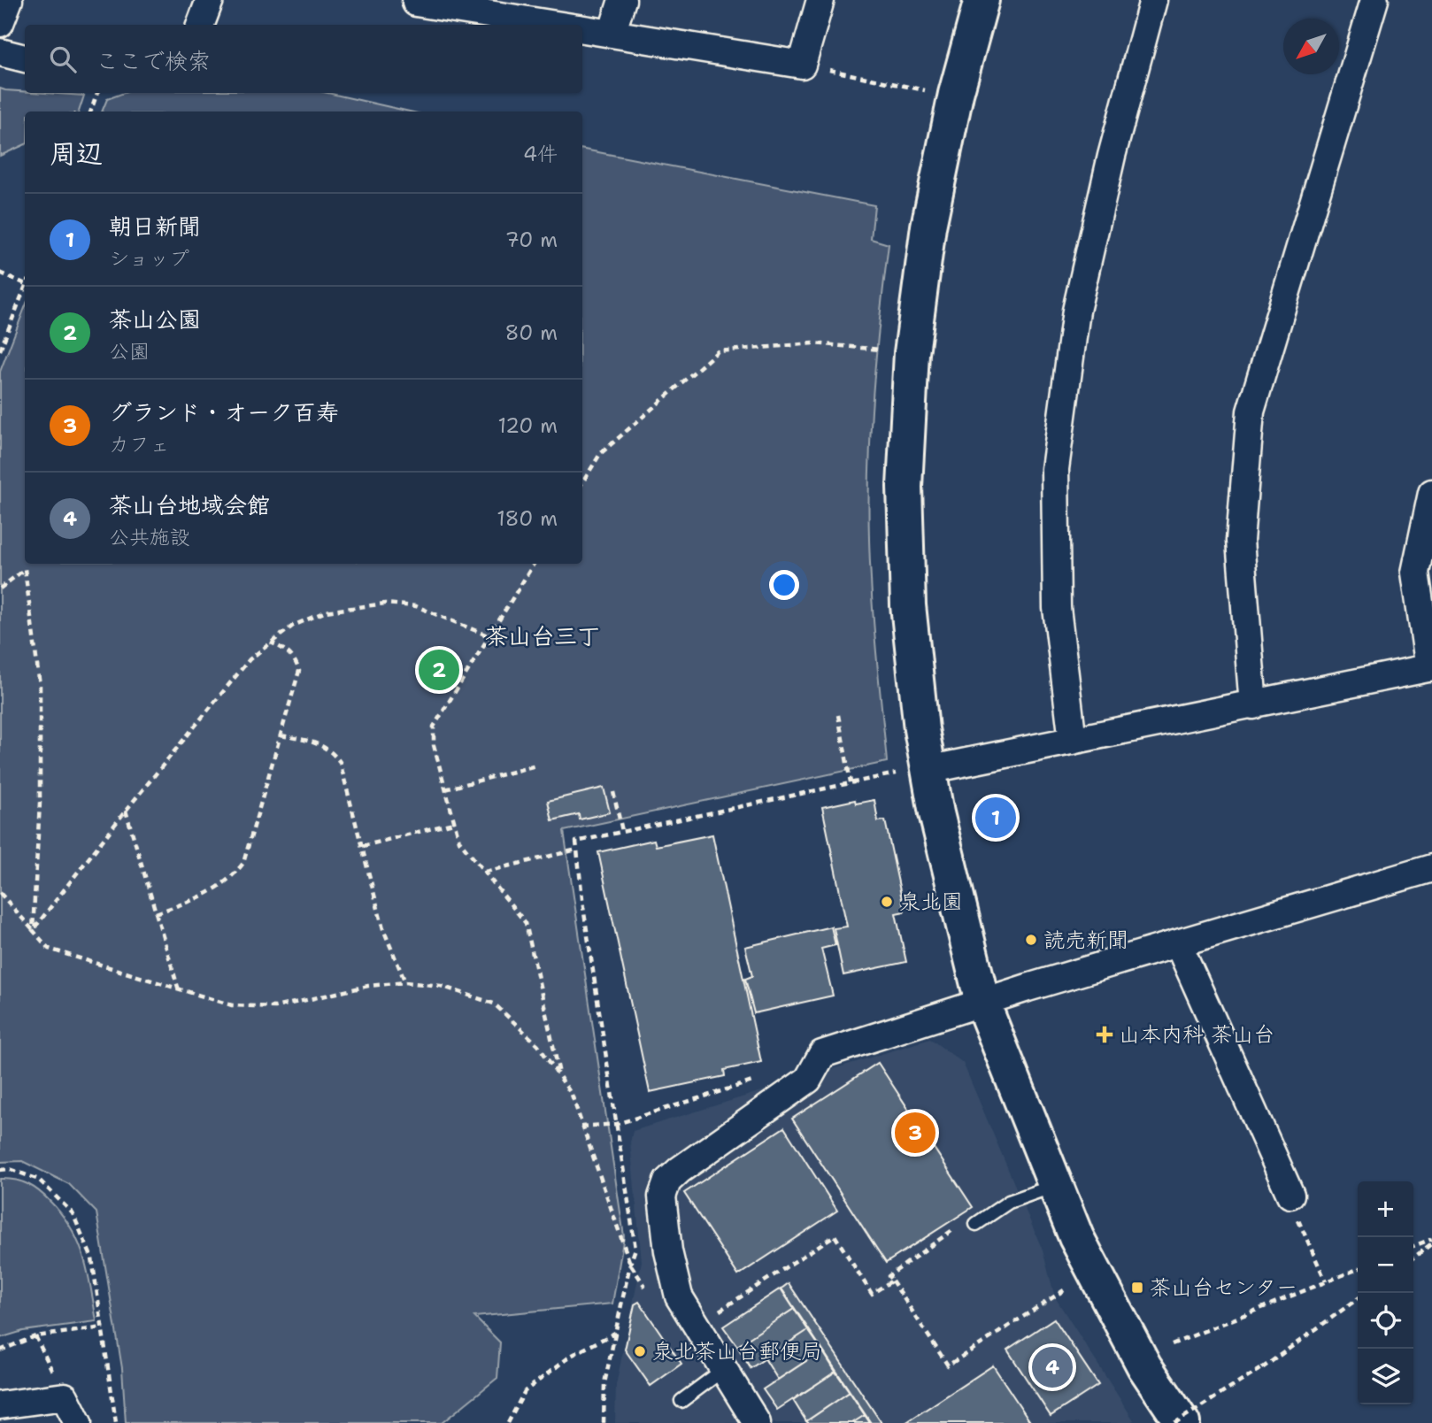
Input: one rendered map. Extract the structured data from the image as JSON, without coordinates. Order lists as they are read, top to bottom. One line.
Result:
{"districts":["茶山台三丁"],"places":{"other":["泉北園","読売新聞","泉北茶山台郵便局"],"health":["山本内科 茶山台"],"transit":["茶山台センター"]},"north":"bottom left","page":{"search":"ここで検索","heading":["周辺","4件"],"list":[{"mark":"1","name":"朝日新聞","note":"ショップ","value":"70 m"},{"mark":"2","name":"茶山公園","note":"公園","value":"80 m"},{"mark":"3","name":"グランド・オーク百寿","note":"カフェ","value":"120 m"},{"mark":"4","name":"茶山台地域会館","note":"公共施設","value":"180 m"}],"pins":["2","1","3","4"],"map_buttons":["+","−"]}}
